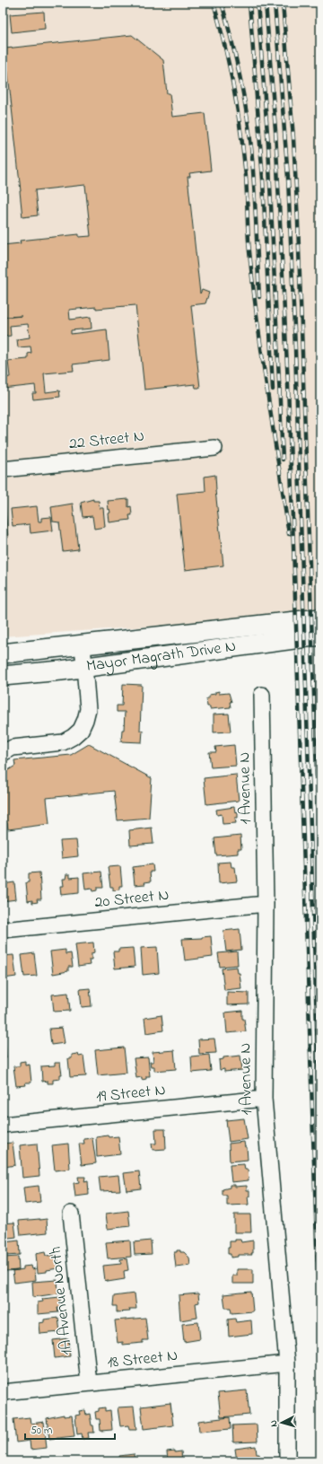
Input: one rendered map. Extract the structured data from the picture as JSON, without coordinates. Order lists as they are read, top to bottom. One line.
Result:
{"streets":{"main road":["Mayor Magrath Drive N"],"street":["22 Street N","1 Avenue N","20 Street N","19 Street N","1A Avenue North","18 Street N"]},"crossings":[["1 Avenue N","20 Street N"],["1 Avenue N","19 Street N"],["1 Avenue N","18 Street N"],["1A Avenue North","18 Street N"]],"scale_bar":"50 m","north":"left"}
